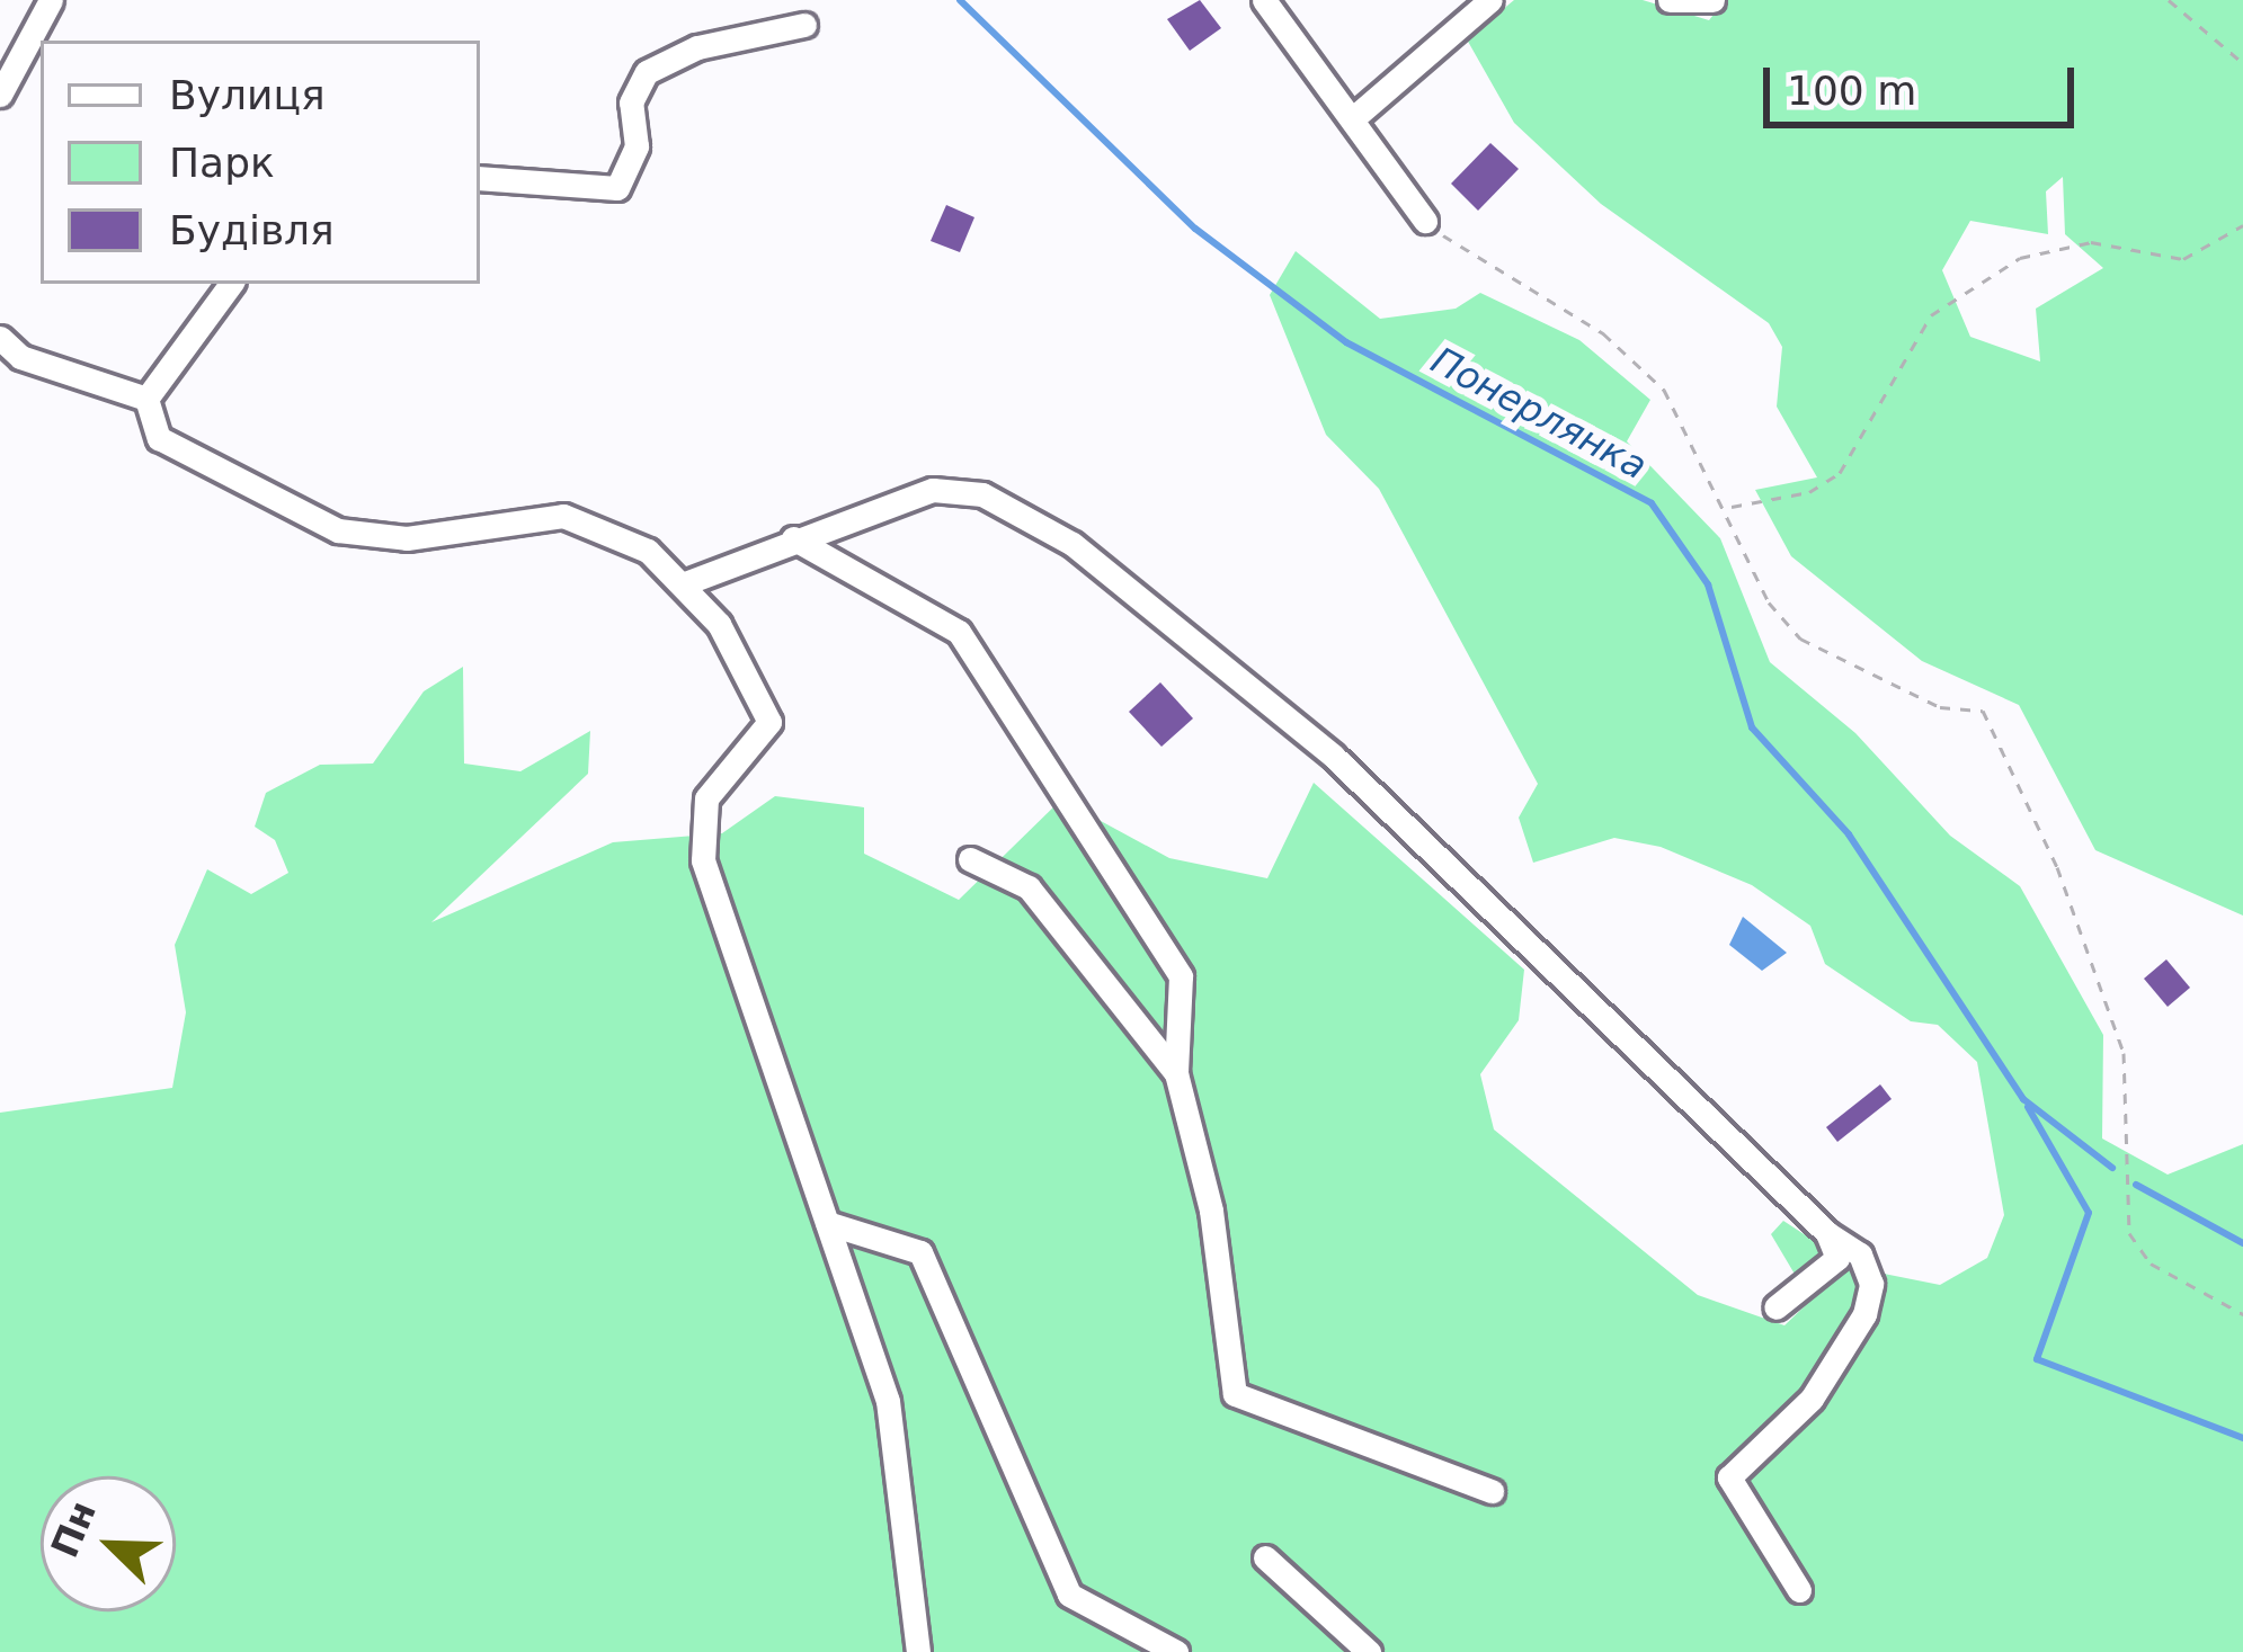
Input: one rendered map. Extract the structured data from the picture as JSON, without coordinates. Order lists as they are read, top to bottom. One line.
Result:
{"water":["Понерлянка"],"legend":["Вулиця","Парк","Будівля"],"scale_bar":"100 m","north":"top left"}
